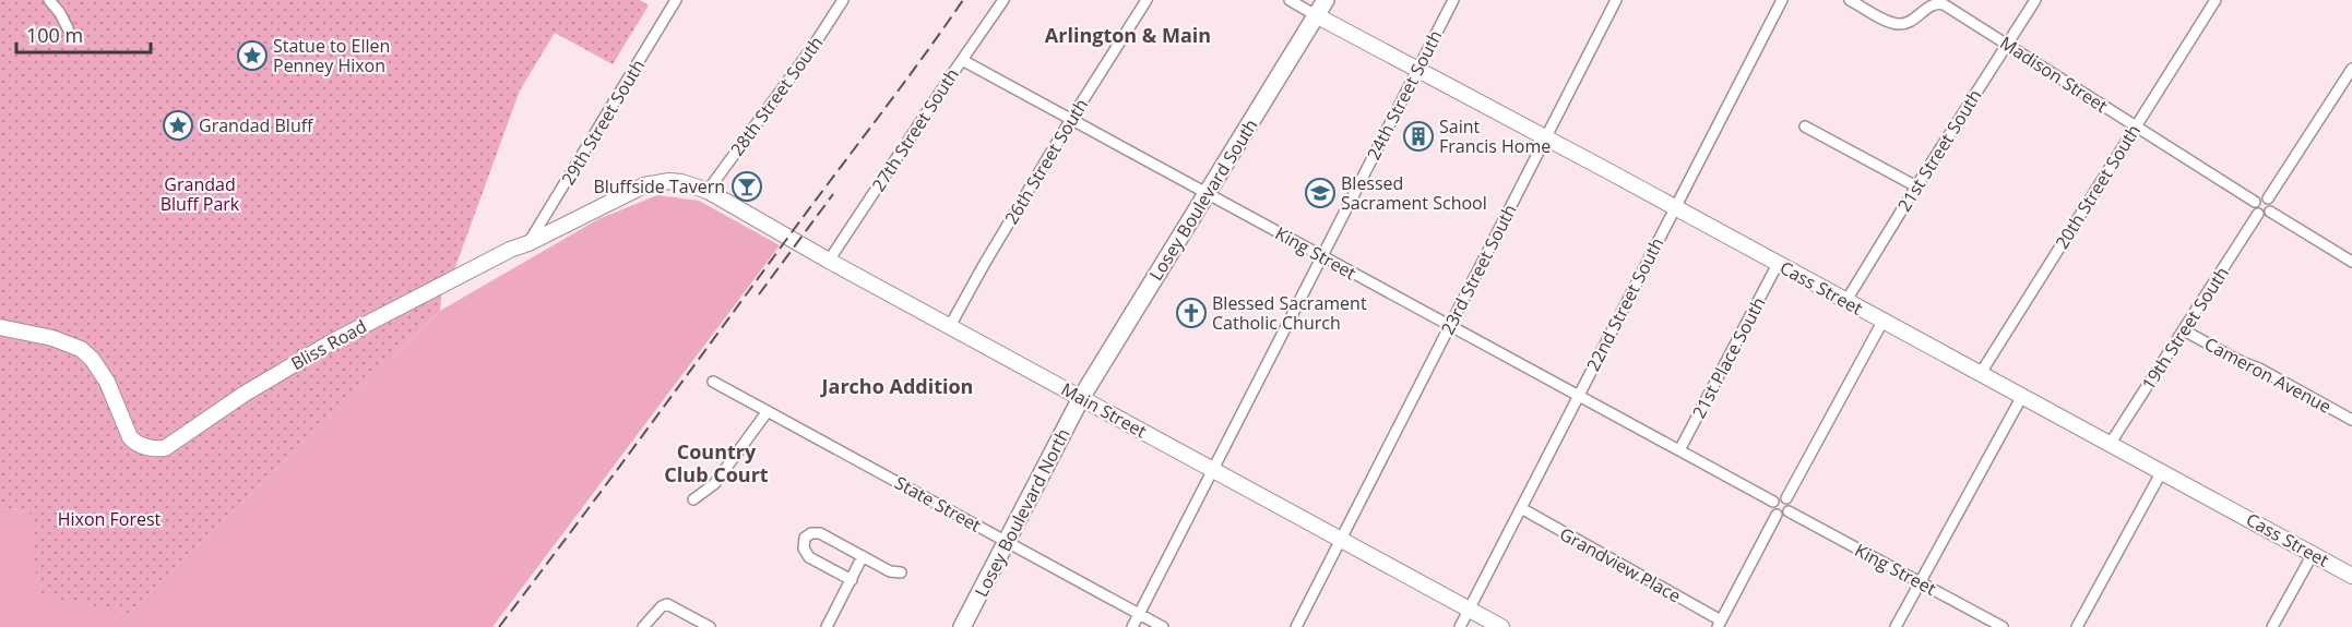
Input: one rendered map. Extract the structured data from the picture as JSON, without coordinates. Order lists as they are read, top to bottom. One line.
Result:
{"streets":{"main road":["Losey Boulevard South","Losey Boulevard North"],"street":["Madison Street","24th Street South","28th Street South","29th Street South","27th Street South","21st Street South","26th Street South","20th Street South","King Street","23rd Street South","Cass Street","22nd Street South","19th Street South","Bliss Road","21st Place South","Cameron Avenue","Main Street","State Street","Grandview Place"]},"crossings":[["Madison Street","21st Street South"],["Madison Street","20th Street South"],["Madison Street","19th Street South"],["24th Street South","King Street"],["24th Street South","Cass Street"],["24th Street South","Main Street"],["24th Street South","State Street"],["28th Street South","Bliss Road"],["28th Street South","Main Street"],["29th Street South","Bliss Road"],["27th Street South","King Street"],["27th Street South","Main Street"],["21st Street South","Cass Street"],["26th Street South","King Street"],["26th Street South","Main Street"],["20th Street South","Cass Street"],["Losey Boulevard South","King Street"],["Losey Boulevard South","Cass Street"],["Losey Boulevard South","Main Street"],["Losey Boulevard South","Losey Boulevard North"],["King Street","23rd Street South"],["King Street","22nd Street South"],["King Street","21st Place South"],["23rd Street South","Cass Street"],["23rd Street South","Main Street"],["Cass Street","22nd Street South"],["Cass Street","19th Street South"],["Cass Street","21st Place South"],["22nd Street South","Main Street"],["22nd Street South","Grandview Place"],["19th Street South","Cameron Avenue"],["Bliss Road","Main Street"],["Main Street","Losey Boulevard North"],["State Street","Losey Boulevard North"]],"districts":["Arlington & Main","Jarcho Addition","Country Club Court"],"parks":["Grandad Bluff Park","Hixon Forest"],"places":{"place":["Statue to Ellen Penney Hixon","Grandad Bluff"],"building":["Saint Francis Home"],"bar":["Bluffside Tavern"],"school or university":["Blessed Sacrament School"],"church":["Blessed Sacrament Catholic Church"]},"scale_bar":"100 m"}
